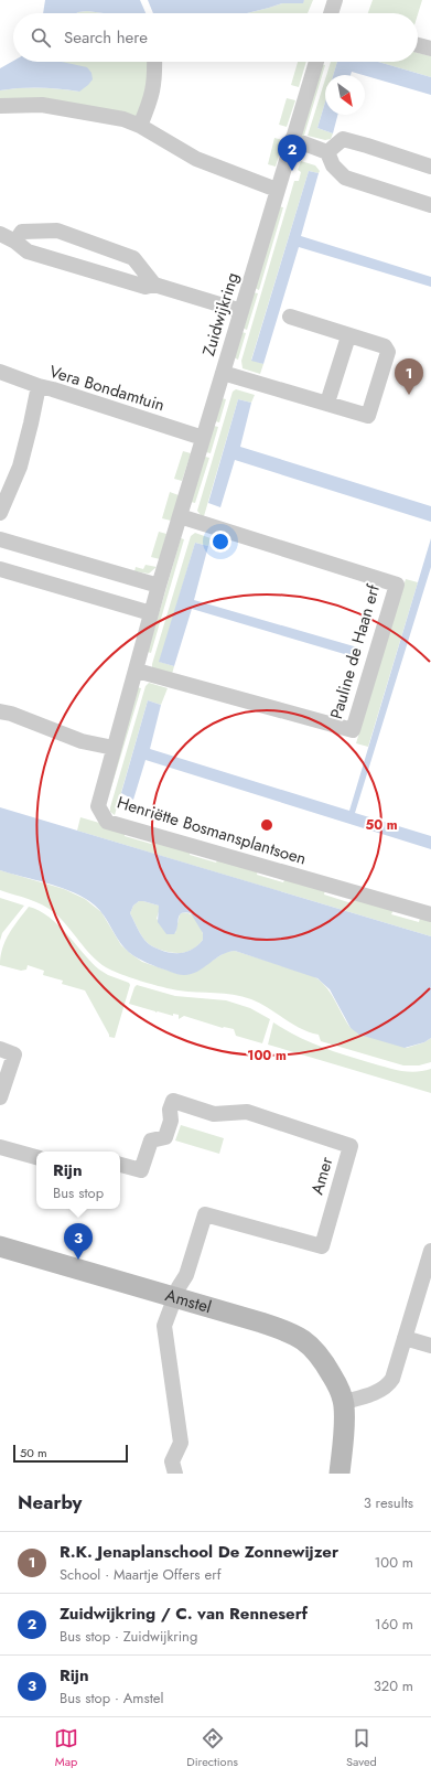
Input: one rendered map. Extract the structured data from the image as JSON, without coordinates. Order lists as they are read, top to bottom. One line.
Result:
{"streets":{"street":["Zuidwijkring","Vera Bondamtuin","Pauline de Haan erf","Henriëtte Bosmansplantsoen","Amer","Amstel"]},"crossings":[["Zuidwijkring","Vera Bondamtuin"],["Zuidwijkring","Pauline de Haan erf"],["Zuidwijkring","Henriëtte Bosmansplantsoen"],["Pauline de Haan erf","Henriëtte Bosmansplantsoen"],["Amer","Amstel"]],"scale_bar":"50 m","north":"bottom right","page":{"search":"Search here","pins":["2","1","3"],"popup":["Rijn","Bus stop"],"scale":"50 m","heading":["Nearby","3 results"],"list":[{"mark":"1","name":"R.K. Jenaplanschool De Zonnewijzer","note":"School · Maartje Offers erf","value":"100 m"},{"mark":"2","name":"Zuidwijkring / C. van Renneserf","note":"Bus stop · Zuidwijkring","value":"160 m"},{"mark":"3","name":"Rijn","note":"Bus stop · Amstel","value":"320 m"}],"nav":["Map","Directions","Saved"]},"rings":["50 m","100 m"]}
